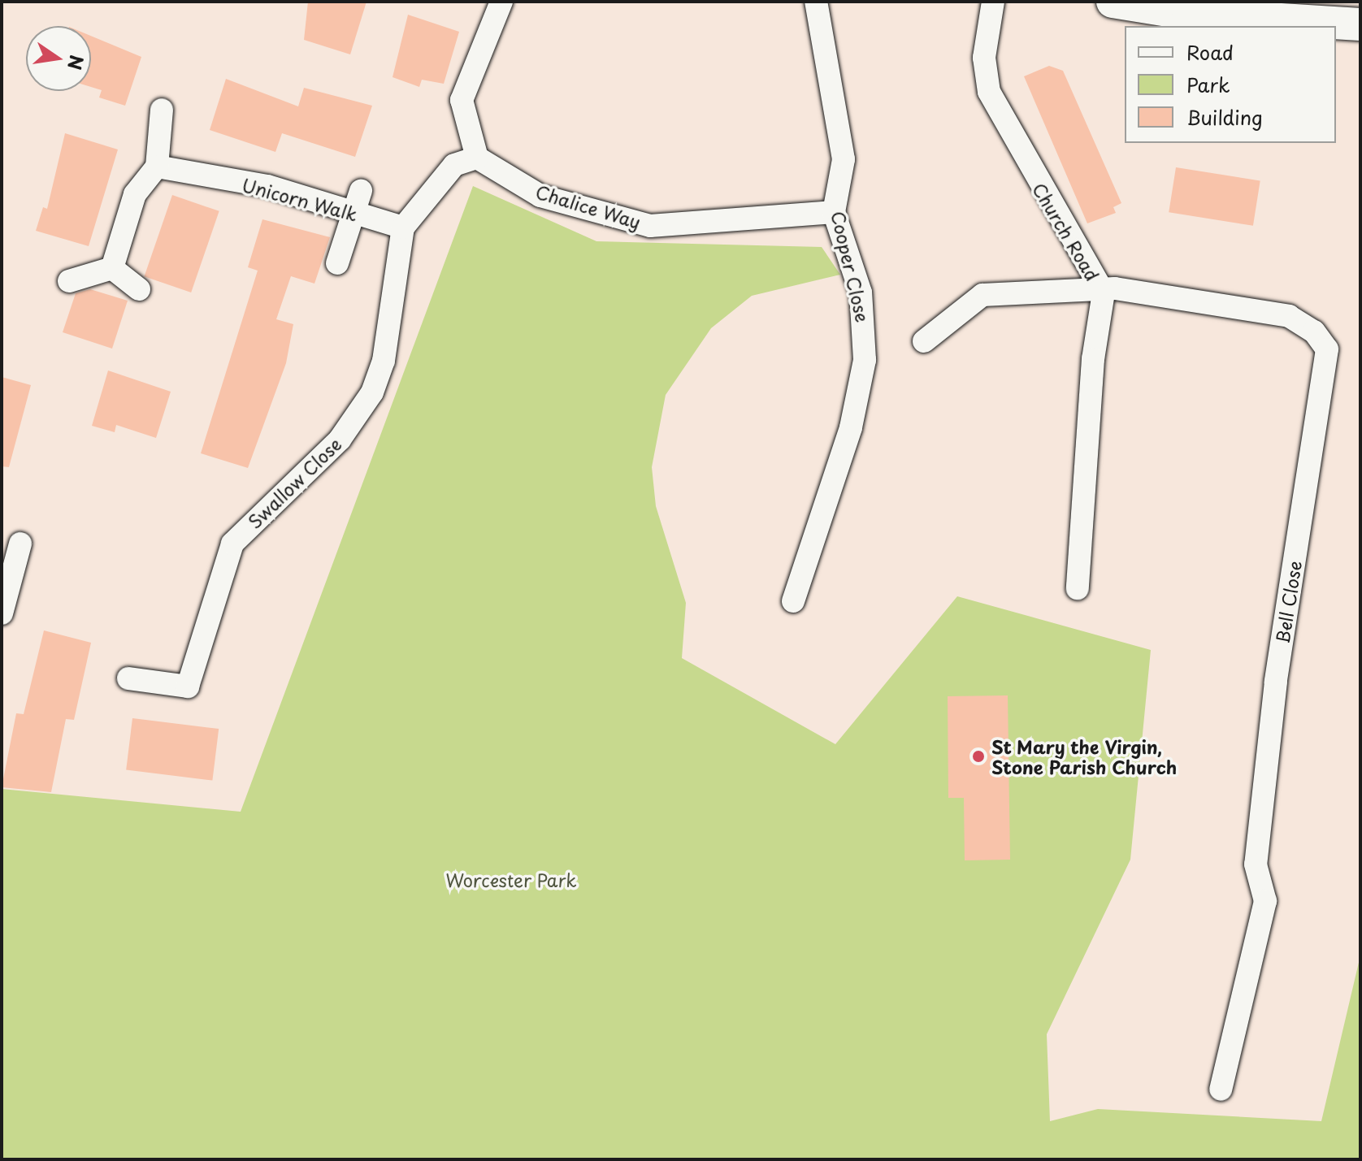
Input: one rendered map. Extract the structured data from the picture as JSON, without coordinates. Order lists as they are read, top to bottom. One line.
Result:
{"streets":{"street":["Unicorn Walk","Chalice Way","Church Road","Cooper Close","Swallow Close","Bell Close"]},"crossings":[["Unicorn Walk","Swallow Close"],["Chalice Way","Cooper Close"],["Church Road","Bell Close"]],"parks":["Worcester Park"],"places":["St Mary the Virgin, Stone Parish Church"],"legend":["Road","Park","Building"],"north":"right"}
